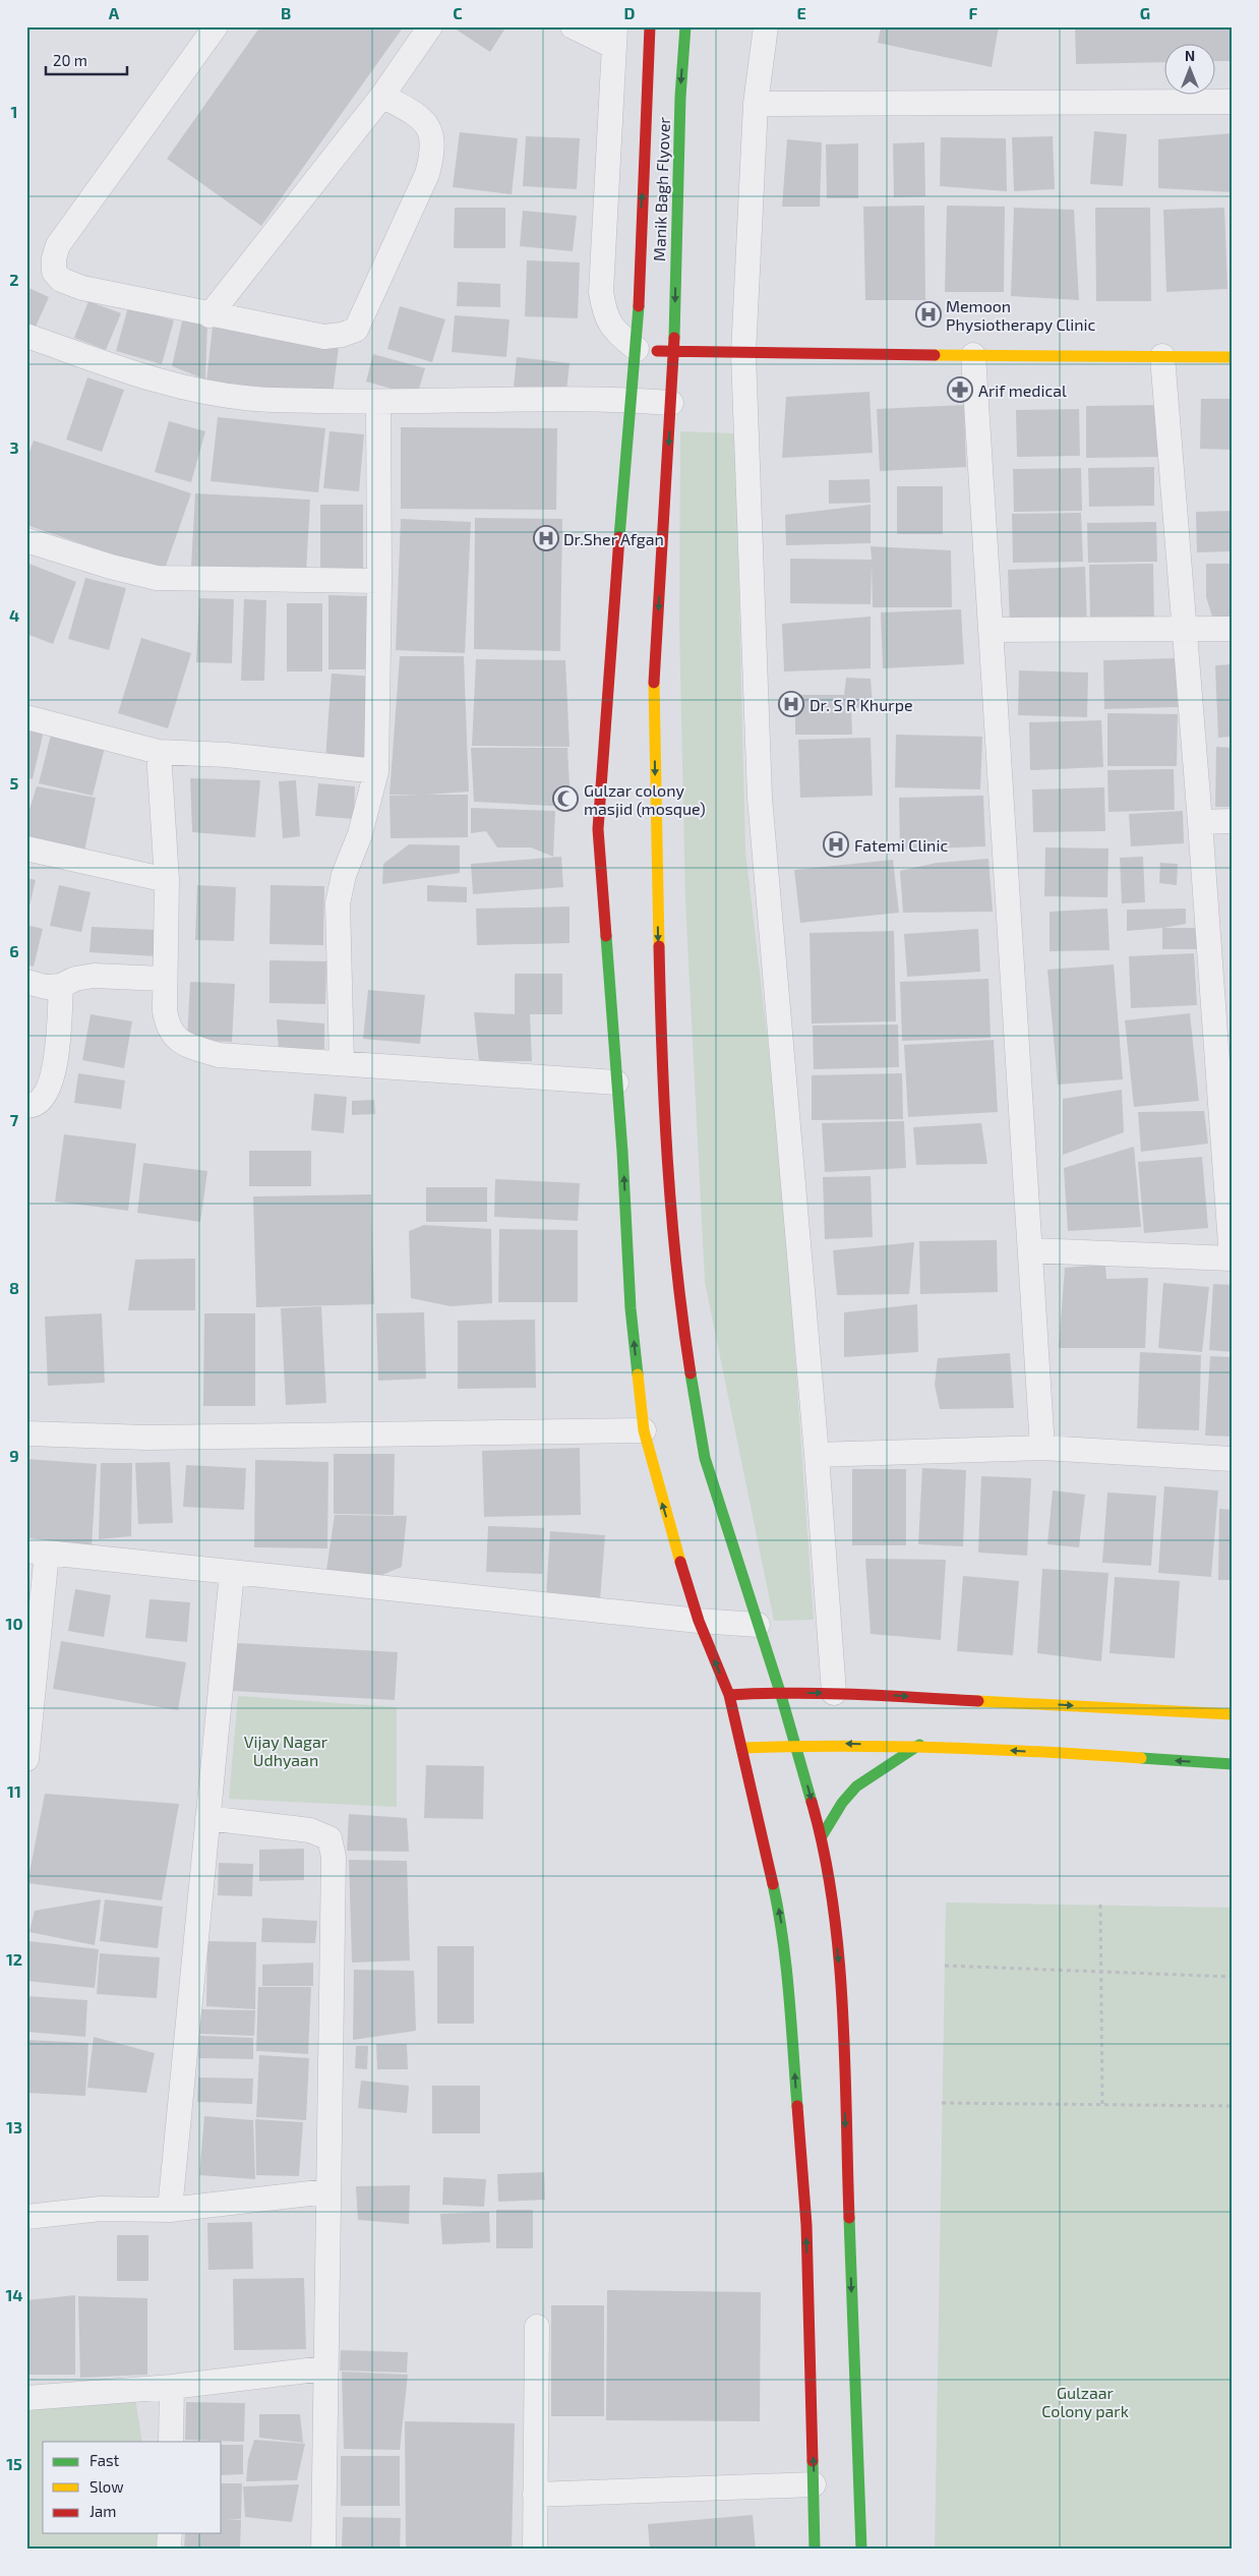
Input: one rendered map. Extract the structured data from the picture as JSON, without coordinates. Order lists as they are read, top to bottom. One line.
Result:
{"streets":{"main road":["Manik Bagh Flyover"]},"parks":["Vijay Nagar Udhyaan","Gulzaar Colony park"],"places":{"hospital":["Memoon Physiotherapy Clinic","Dr.Sher Afgan","Dr. S R Khurpe","Fatemi Clinic"],"pharmacy":["Arif medical"],"mosque":["Gulzar colony masjid (mosque)"]},"legend":["Fast","Slow","Jam"],"scale_bar":"20 m","north":"top","grid":{"columns":["A","B","C","D","E","F","G"],"rows":["1","2","3","4","5","6","7","8","9","10","11","12","13","14","15"]}}
